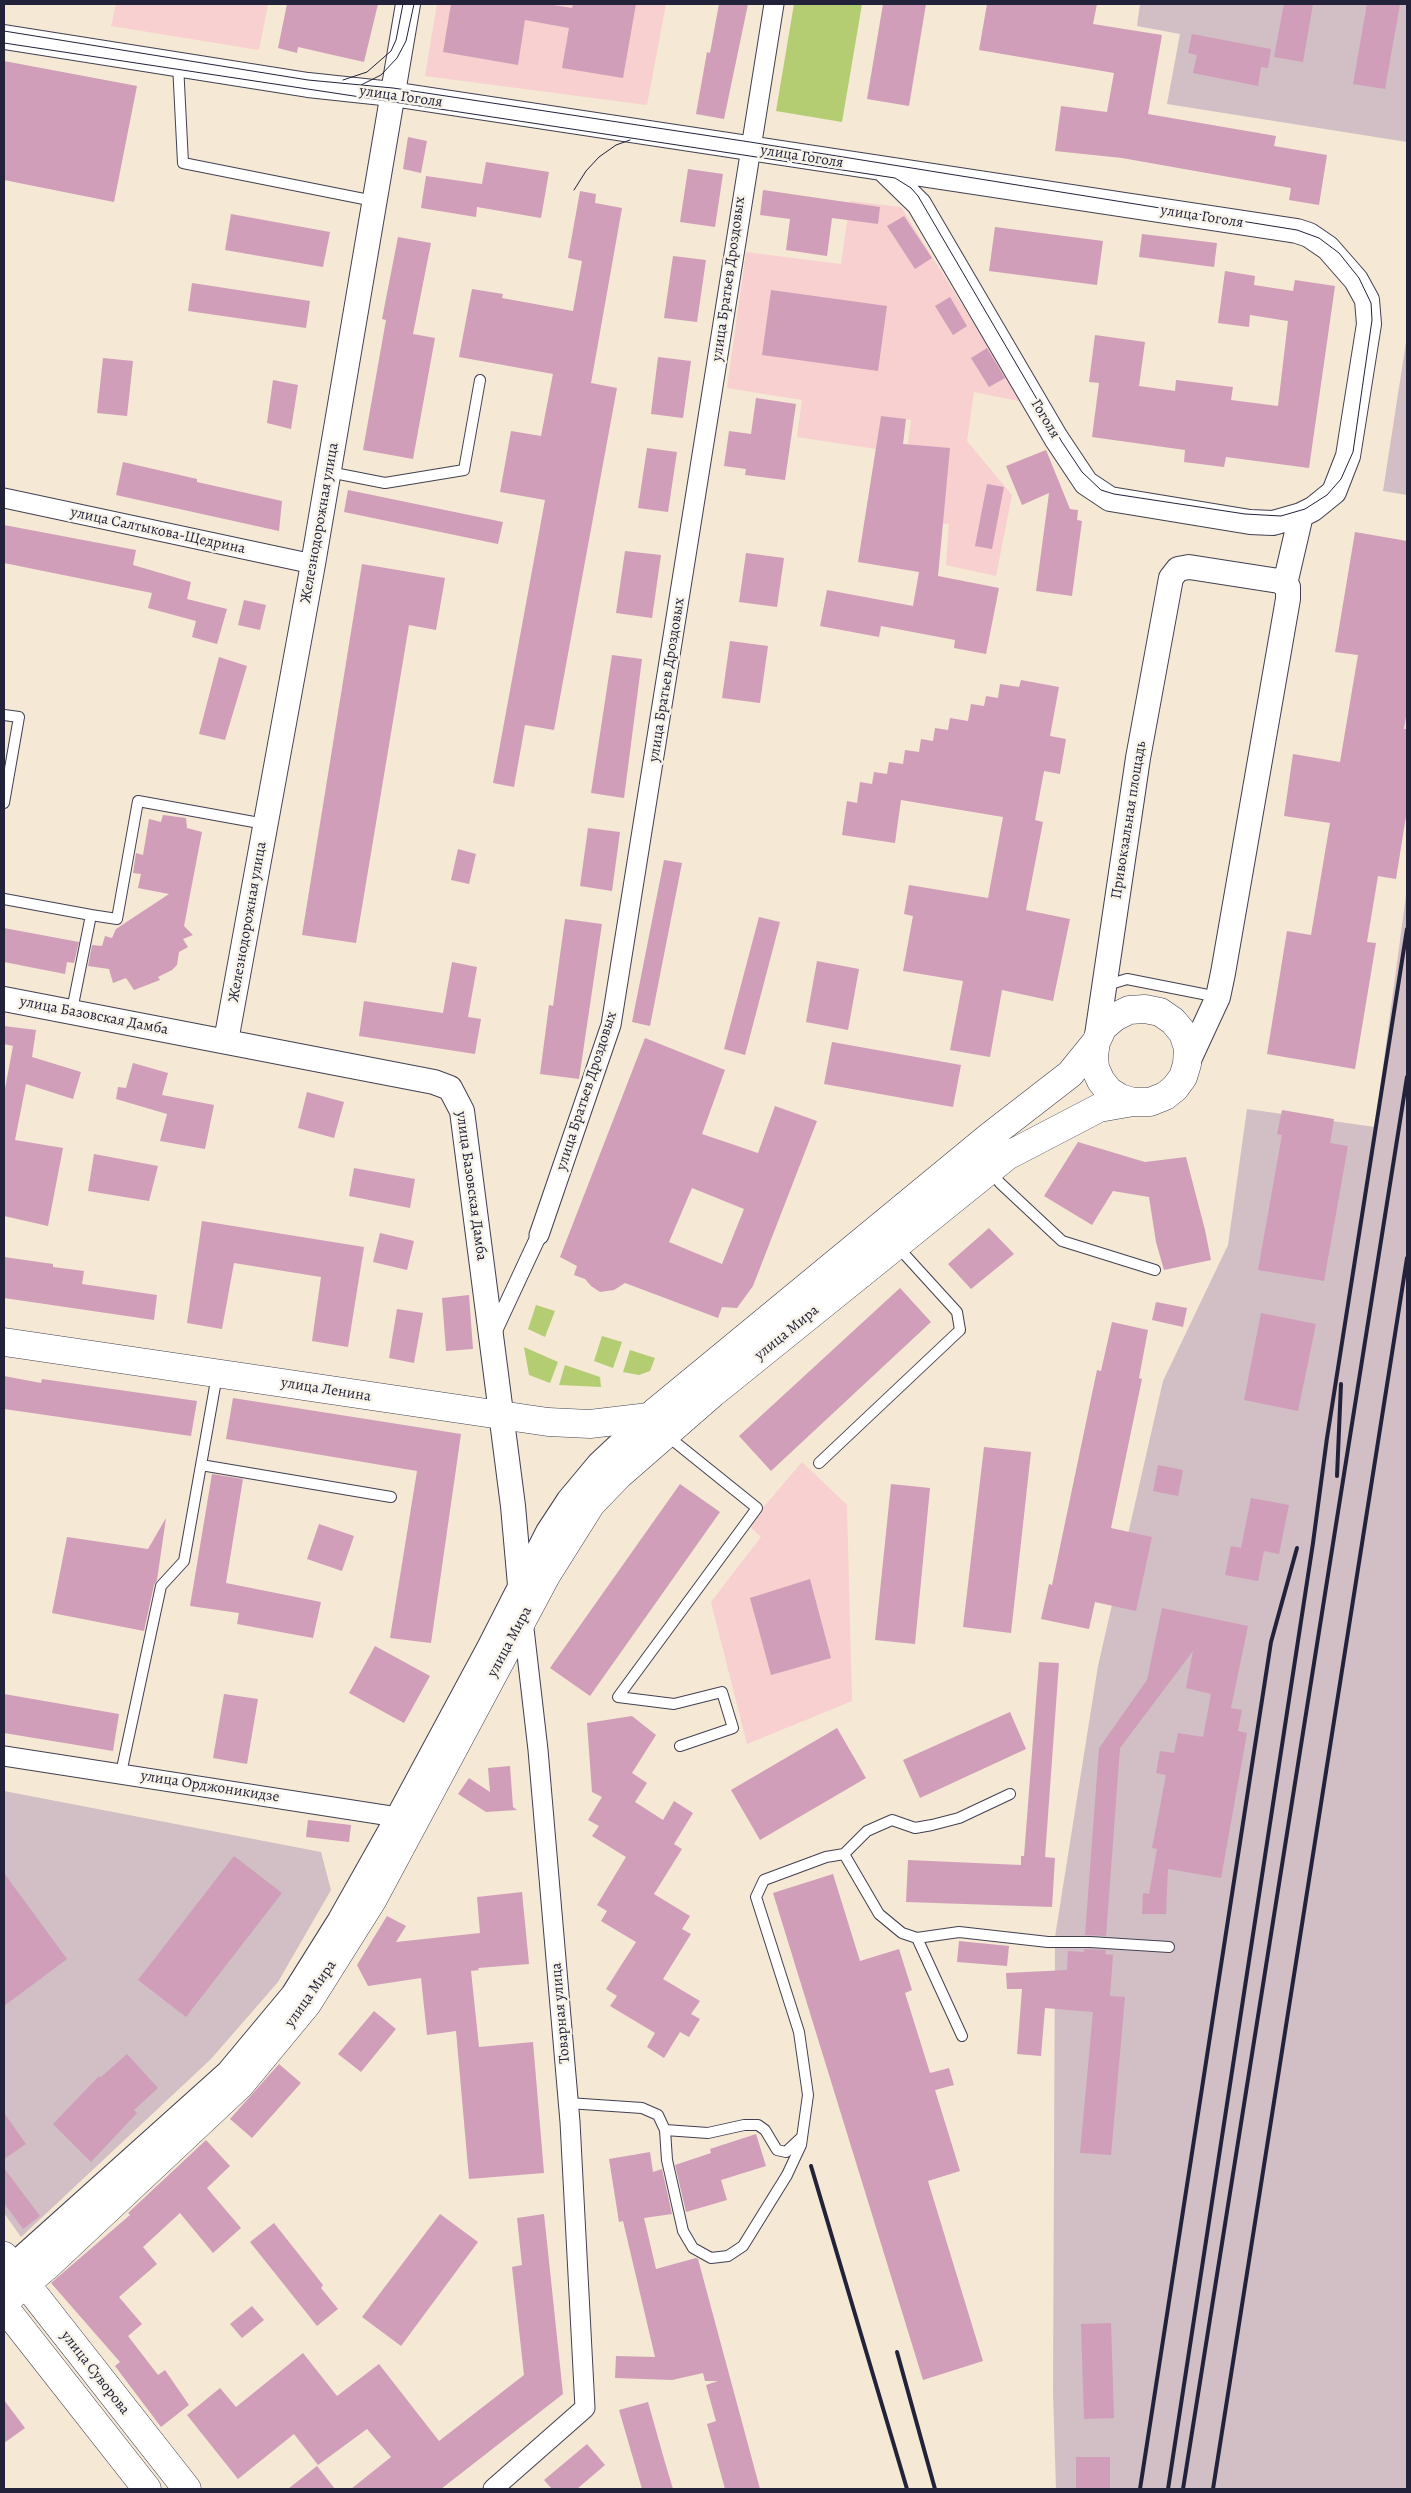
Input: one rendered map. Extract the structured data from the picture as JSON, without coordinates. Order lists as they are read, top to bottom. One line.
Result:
{"streets":{"main road":["улица Мира","улица Ленина","улица Суворова"],"street":["улица Гоголя","улица Братьев Дроздовых","Гоголя","Железнодорожная улица","улица Салтыкова-Щедрина","Привокзальная площадь","улица Базовская Дамба","улица Орджоникидзе","Товарная улица"]},"crossings":[["улица Гоголя","улица Братьев Дроздовых"],["улица Гоголя","Гоголя"],["улица Гоголя","Железнодорожная улица"],["улица Братьев Дроздовых","улица Базовская Дамба"],["Железнодорожная улица","улица Салтыкова-Щедрина"],["Железнодорожная улица","улица Базовская Дамба"],["Привокзальная площадь","улица Мира"],["улица Базовская Дамба","улица Мира"],["улица Базовская Дамба","улица Ленина"],["улица Базовская Дамба","Товарная улица"],["улица Мира","улица Ленина"],["улица Мира","улица Орджоникидзе"],["улица Мира","Товарная улица"],["улица Мира","улица Суворова"]]}
